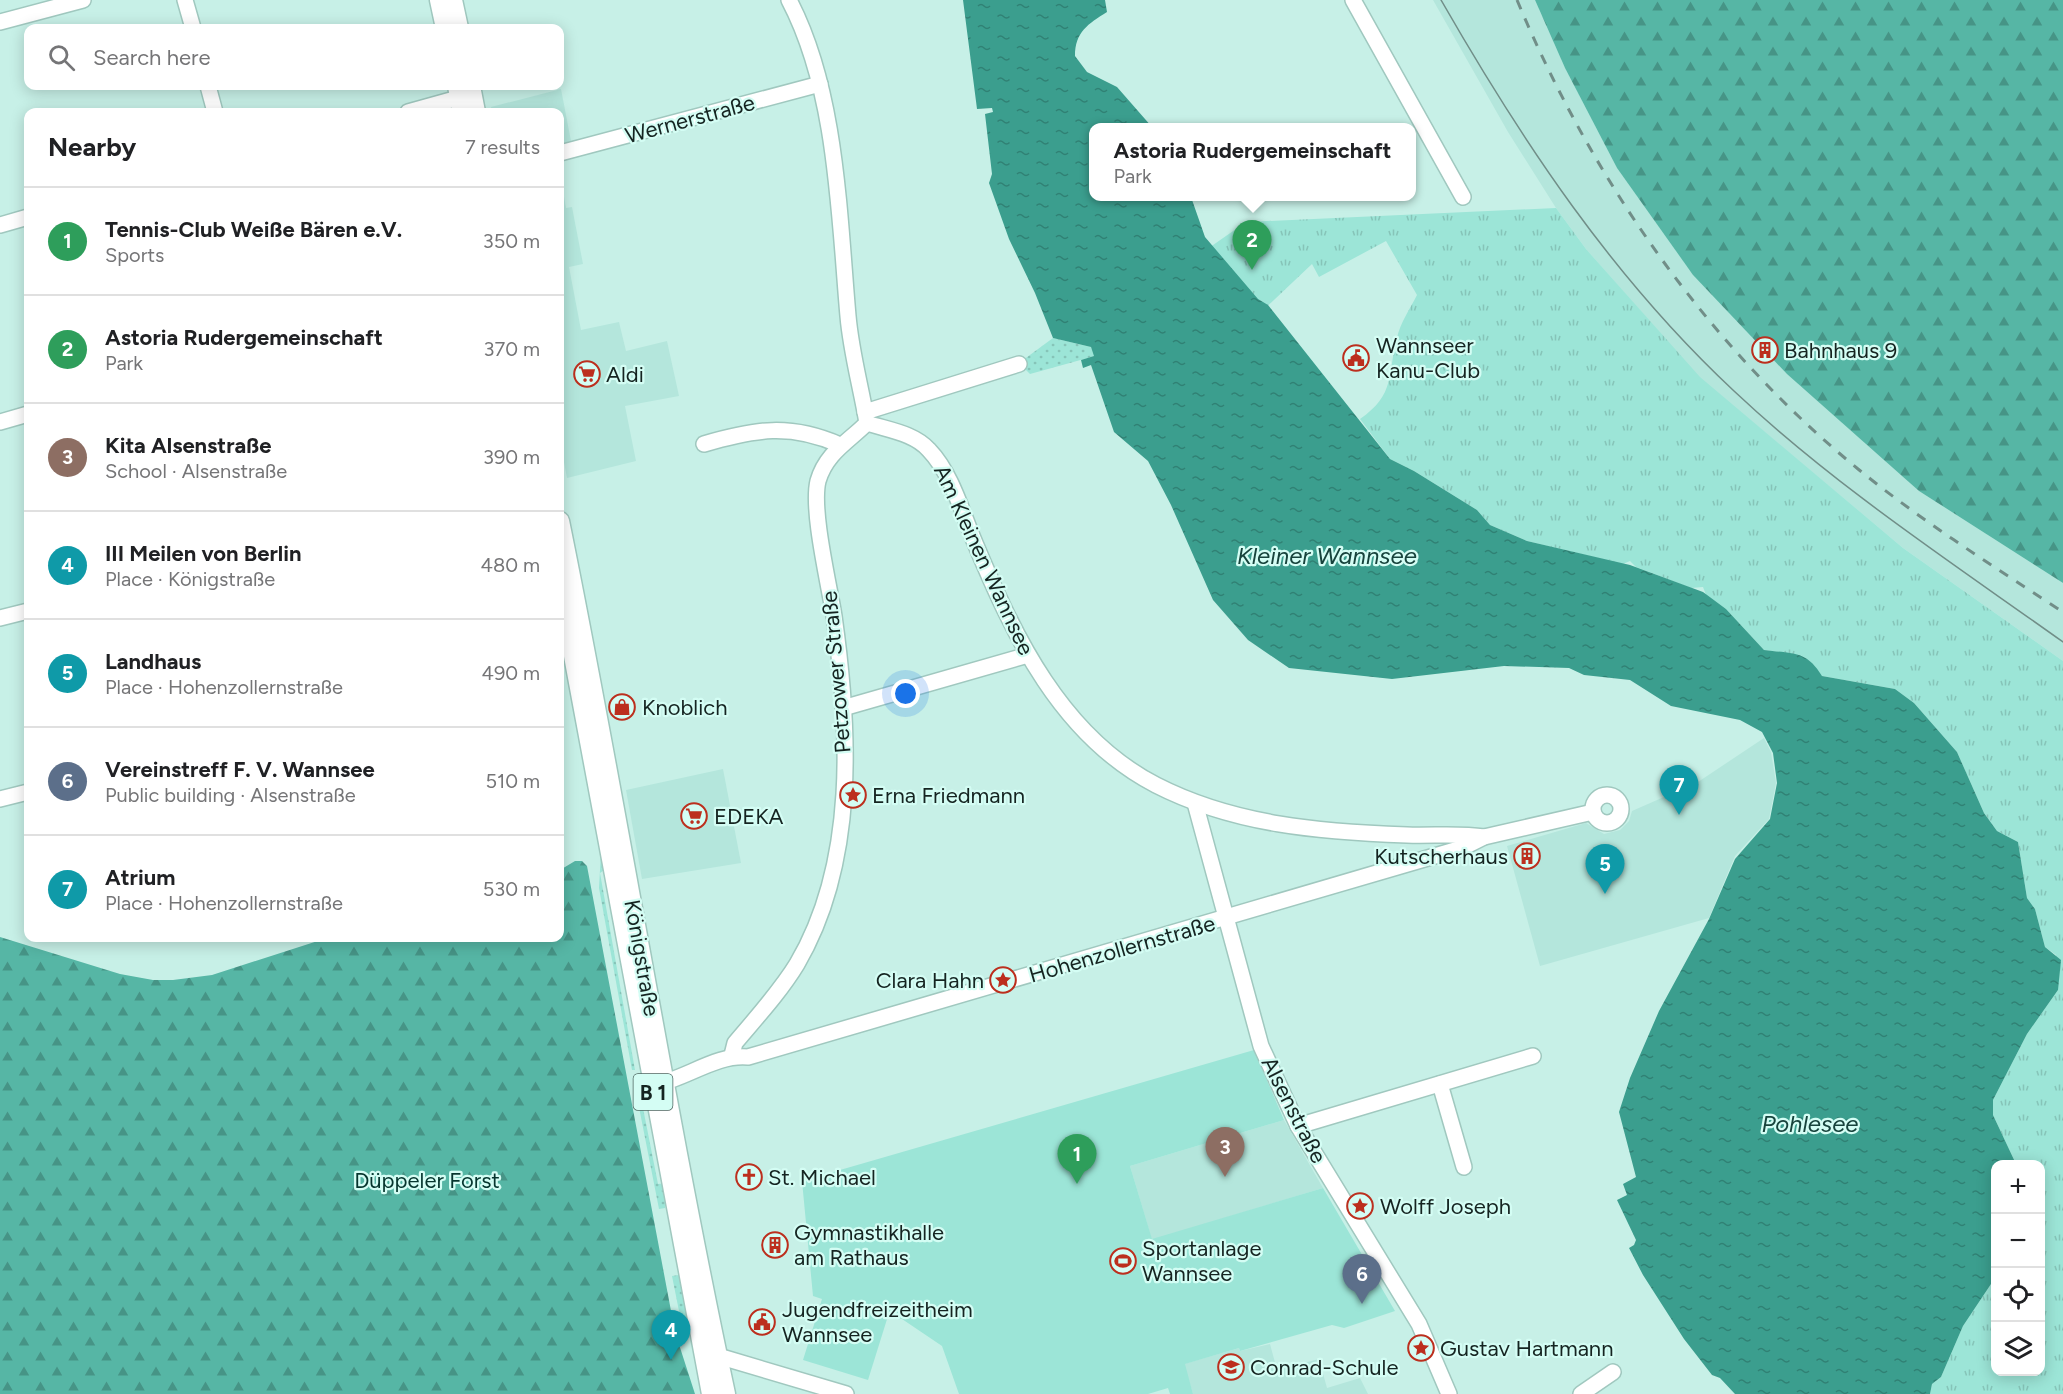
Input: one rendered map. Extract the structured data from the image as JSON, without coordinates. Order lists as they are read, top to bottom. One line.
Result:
{"streets":{"main road":["Königstraße","B 1"],"street":["Wernerstraße","Am Kleinen Wannsee","Petzower Straße","Hohenzollernstraße","Alsenstraße"]},"crossings":[["Am Kleinen Wannsee","Petzower Straße"],["Am Kleinen Wannsee","Hohenzollernstraße"],["Am Kleinen Wannsee","Alsenstraße"],["Petzower Straße","Hohenzollernstraße"],["Hohenzollernstraße","Königstraße"],["Hohenzollernstraße","Alsenstraße"]],"water":["Kleiner Wannsee","Pohlesee"],"parks":["Düppeler Forst"],"places":{"building":["Bahnhaus 9","Kutscherhaus","Gymnastikhalle am Rathaus"],"public building":["Wannseer Kanu-Club","Jugendfreizeitheim Wannsee"],"supermarket":["Aldi","EDEKA"],"shop":["Knoblich"],"place":["Erna Friedmann","Clara Hahn","Wolff Joseph","Gustav Hartmann"],"church":["St. Michael"],"sports":["Sportanlage Wannsee"],"school or university":["Conrad-Schule"]},"page":{"search":"Search here","heading":["Nearby","7 results"],"popup":["Astoria Rudergemeinschaft","Park"],"list":[{"mark":"1","name":"Tennis-Club Weiße Bären e.V.","note":"Sports","value":"350 m"},{"mark":"2","name":"Astoria Rudergemeinschaft","note":"Park","value":"370 m"},{"mark":"3","name":"Kita Alsenstraße","note":"School · Alsenstraße","value":"390 m"},{"mark":"4","name":"III Meilen von Berlin","note":"Place · Königstraße","value":"480 m"},{"mark":"5","name":"Landhaus","note":"Place · Hohenzollernstraße","value":"490 m"},{"mark":"6","name":"Vereinstreff F. V. Wannsee","note":"Public building · Alsenstraße","value":"510 m"},{"mark":"7","name":"Atrium","note":"Place · Hohenzollernstraße","value":"530 m"}],"pins":["2","7","5","3","1","6","4"],"map_buttons":["+","−"]}}
